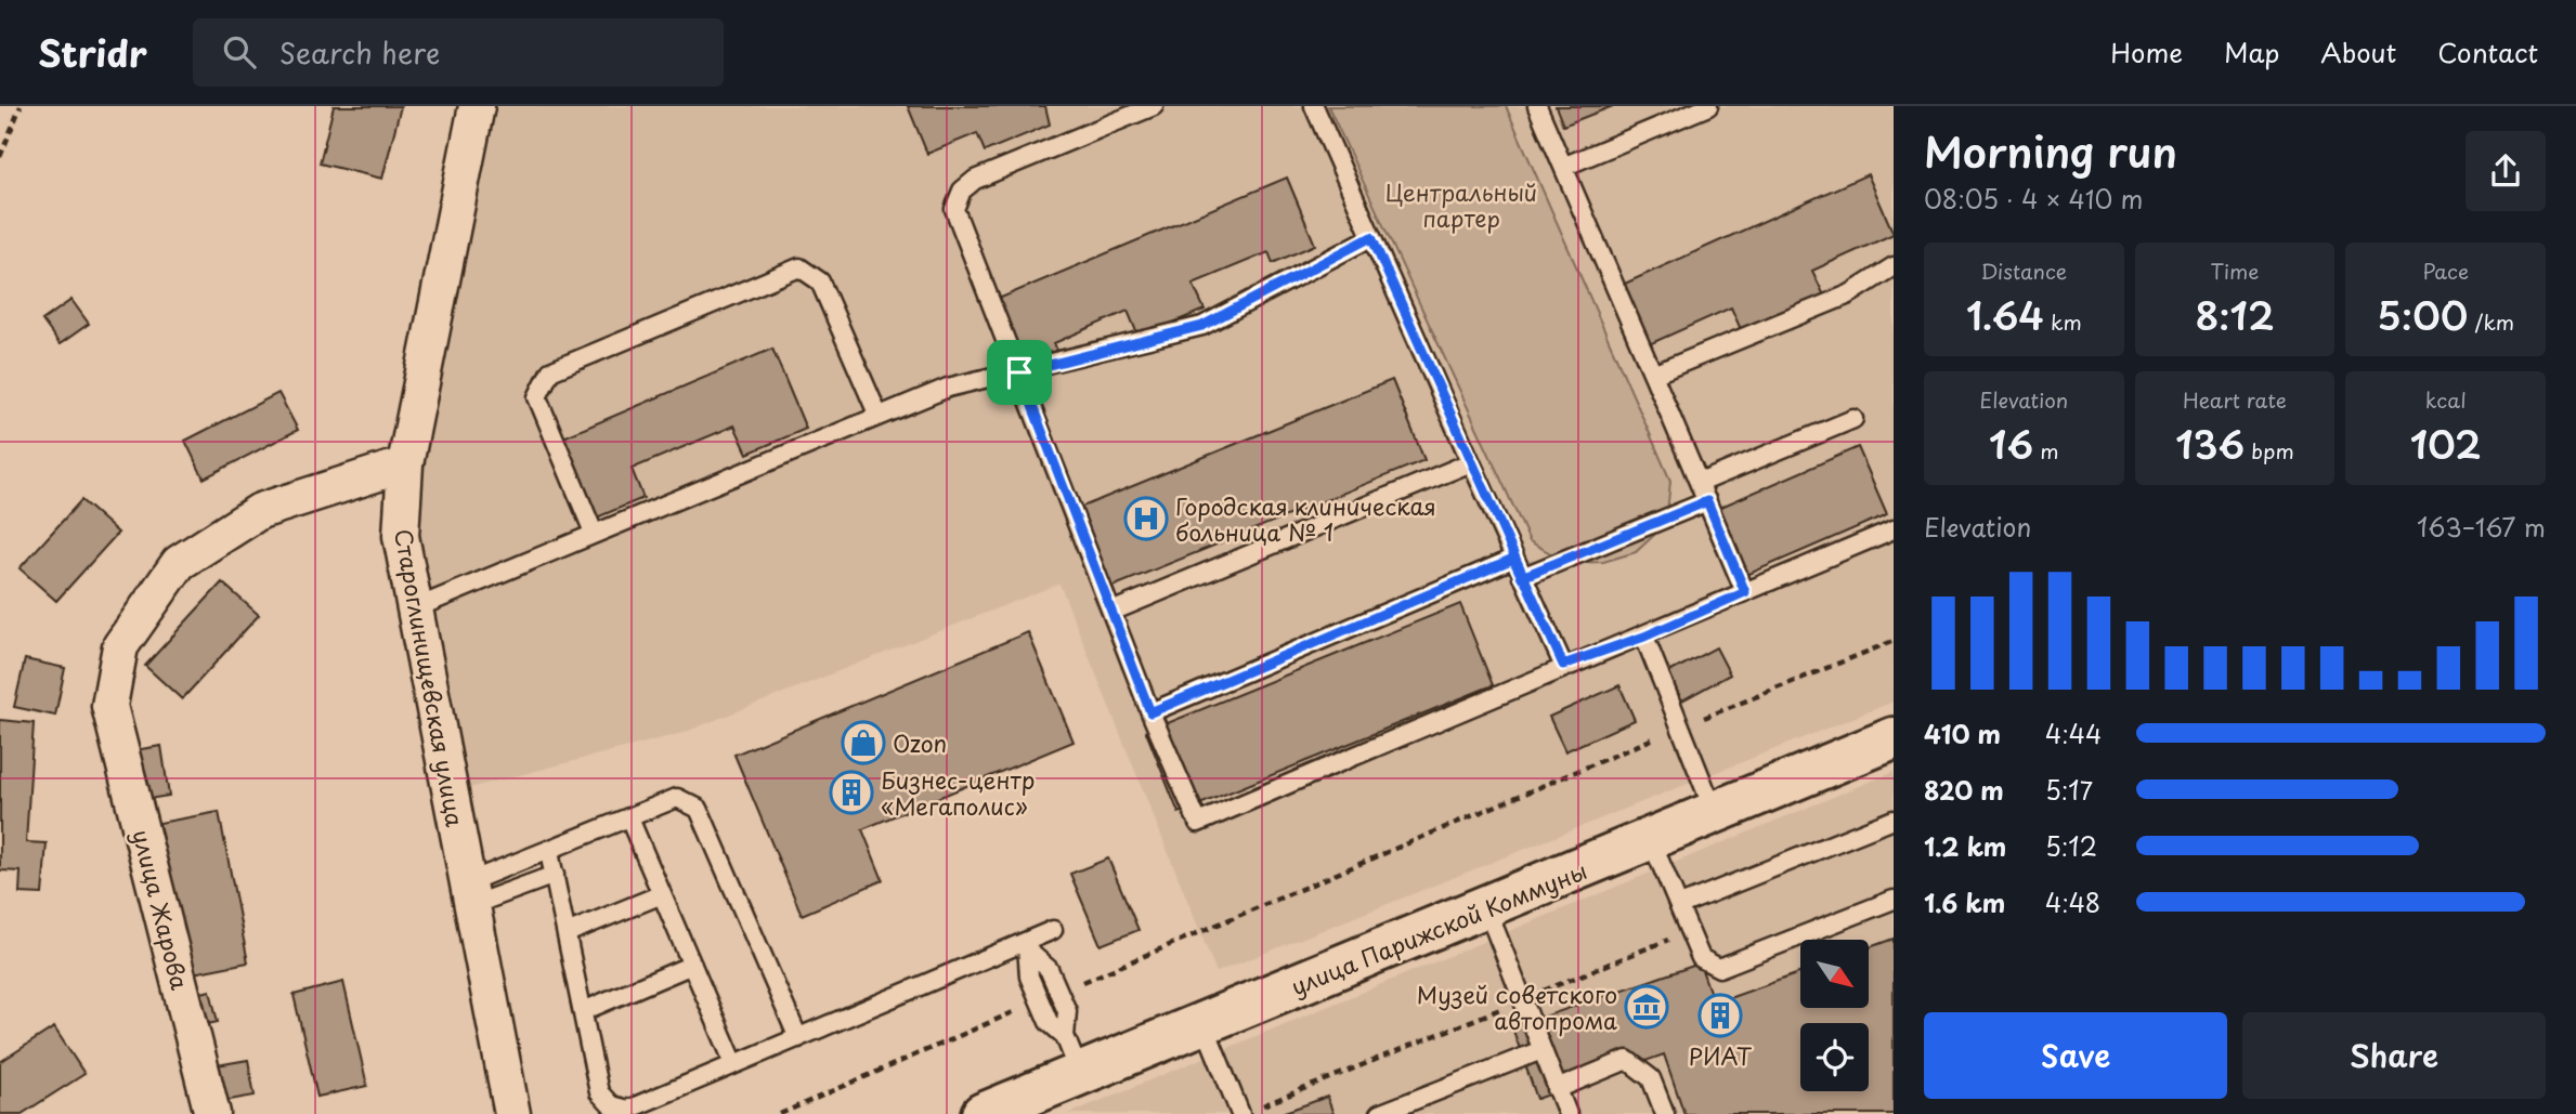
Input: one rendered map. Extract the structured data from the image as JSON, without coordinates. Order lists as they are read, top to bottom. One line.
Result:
{"streets":{"main road":["улица Парижской Коммуны"],"street":["Староглинищевская улица","улица Жарова"]},"crossings":[["Староглинищевская улица","улица Жарова"]],"parks":["Центральный партер"],"places":{"hospital":["Городская клиническая больница № 1"],"shop":["Ozon"],"building":["Бизнес-центр «Мегаполис»","РИАТ"],"museum":["Музей советского автопрома"]},"north":"bottom right","page":{"header":"Stridr","search":"Search here","nav":["Home","Map","About","Contact"],"heading":["Morning run","08:05 · 4 × 410 m"],"stats":[["Distance","1.64 km"],["Time","8:12"],["Pace","5:00 /km"],["Elevation","16 m"],["Heart rate","136 bpm"],["kcal","102"]],"chart":["Elevation","163–167 m"],"list":[{"name":"410 m","note":"4:44"},{"name":"820 m","note":"5:17"},{"name":"1.2 km","note":"5:12"},{"name":"1.6 km","note":"4:48"}],"buttons":["Save","Share"]}}
